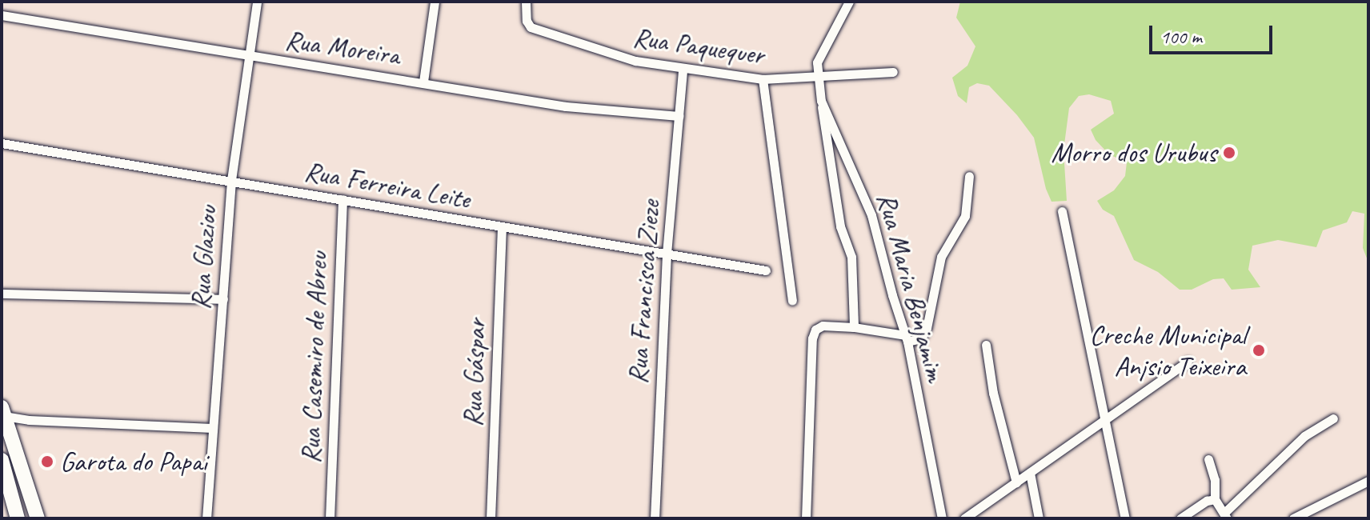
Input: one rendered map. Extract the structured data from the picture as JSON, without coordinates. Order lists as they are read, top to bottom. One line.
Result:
{"streets":{"street":["Rua Paquequer","Rua Moreira","Rua Ferreira Leite","Rua Glaziou","Rua Maria Benjamim","Rua Francisca Zieze","Rua Casemiro de Abreu","Rua Gáspar"]},"crossings":[["Rua Paquequer","Rua Maria Benjamim"],["Rua Paquequer","Rua Francisca Zieze"],["Rua Moreira","Rua Glaziou"],["Rua Moreira","Rua Francisca Zieze"],["Rua Ferreira Leite","Rua Glaziou"],["Rua Ferreira Leite","Rua Francisca Zieze"],["Rua Ferreira Leite","Rua Casemiro de Abreu"],["Rua Ferreira Leite","Rua Gáspar"]],"places":["Morro dos Urubus","Creche Municipal An¡sio Teixeira","Garota do Papai"],"scale_bar":"100 m"}
